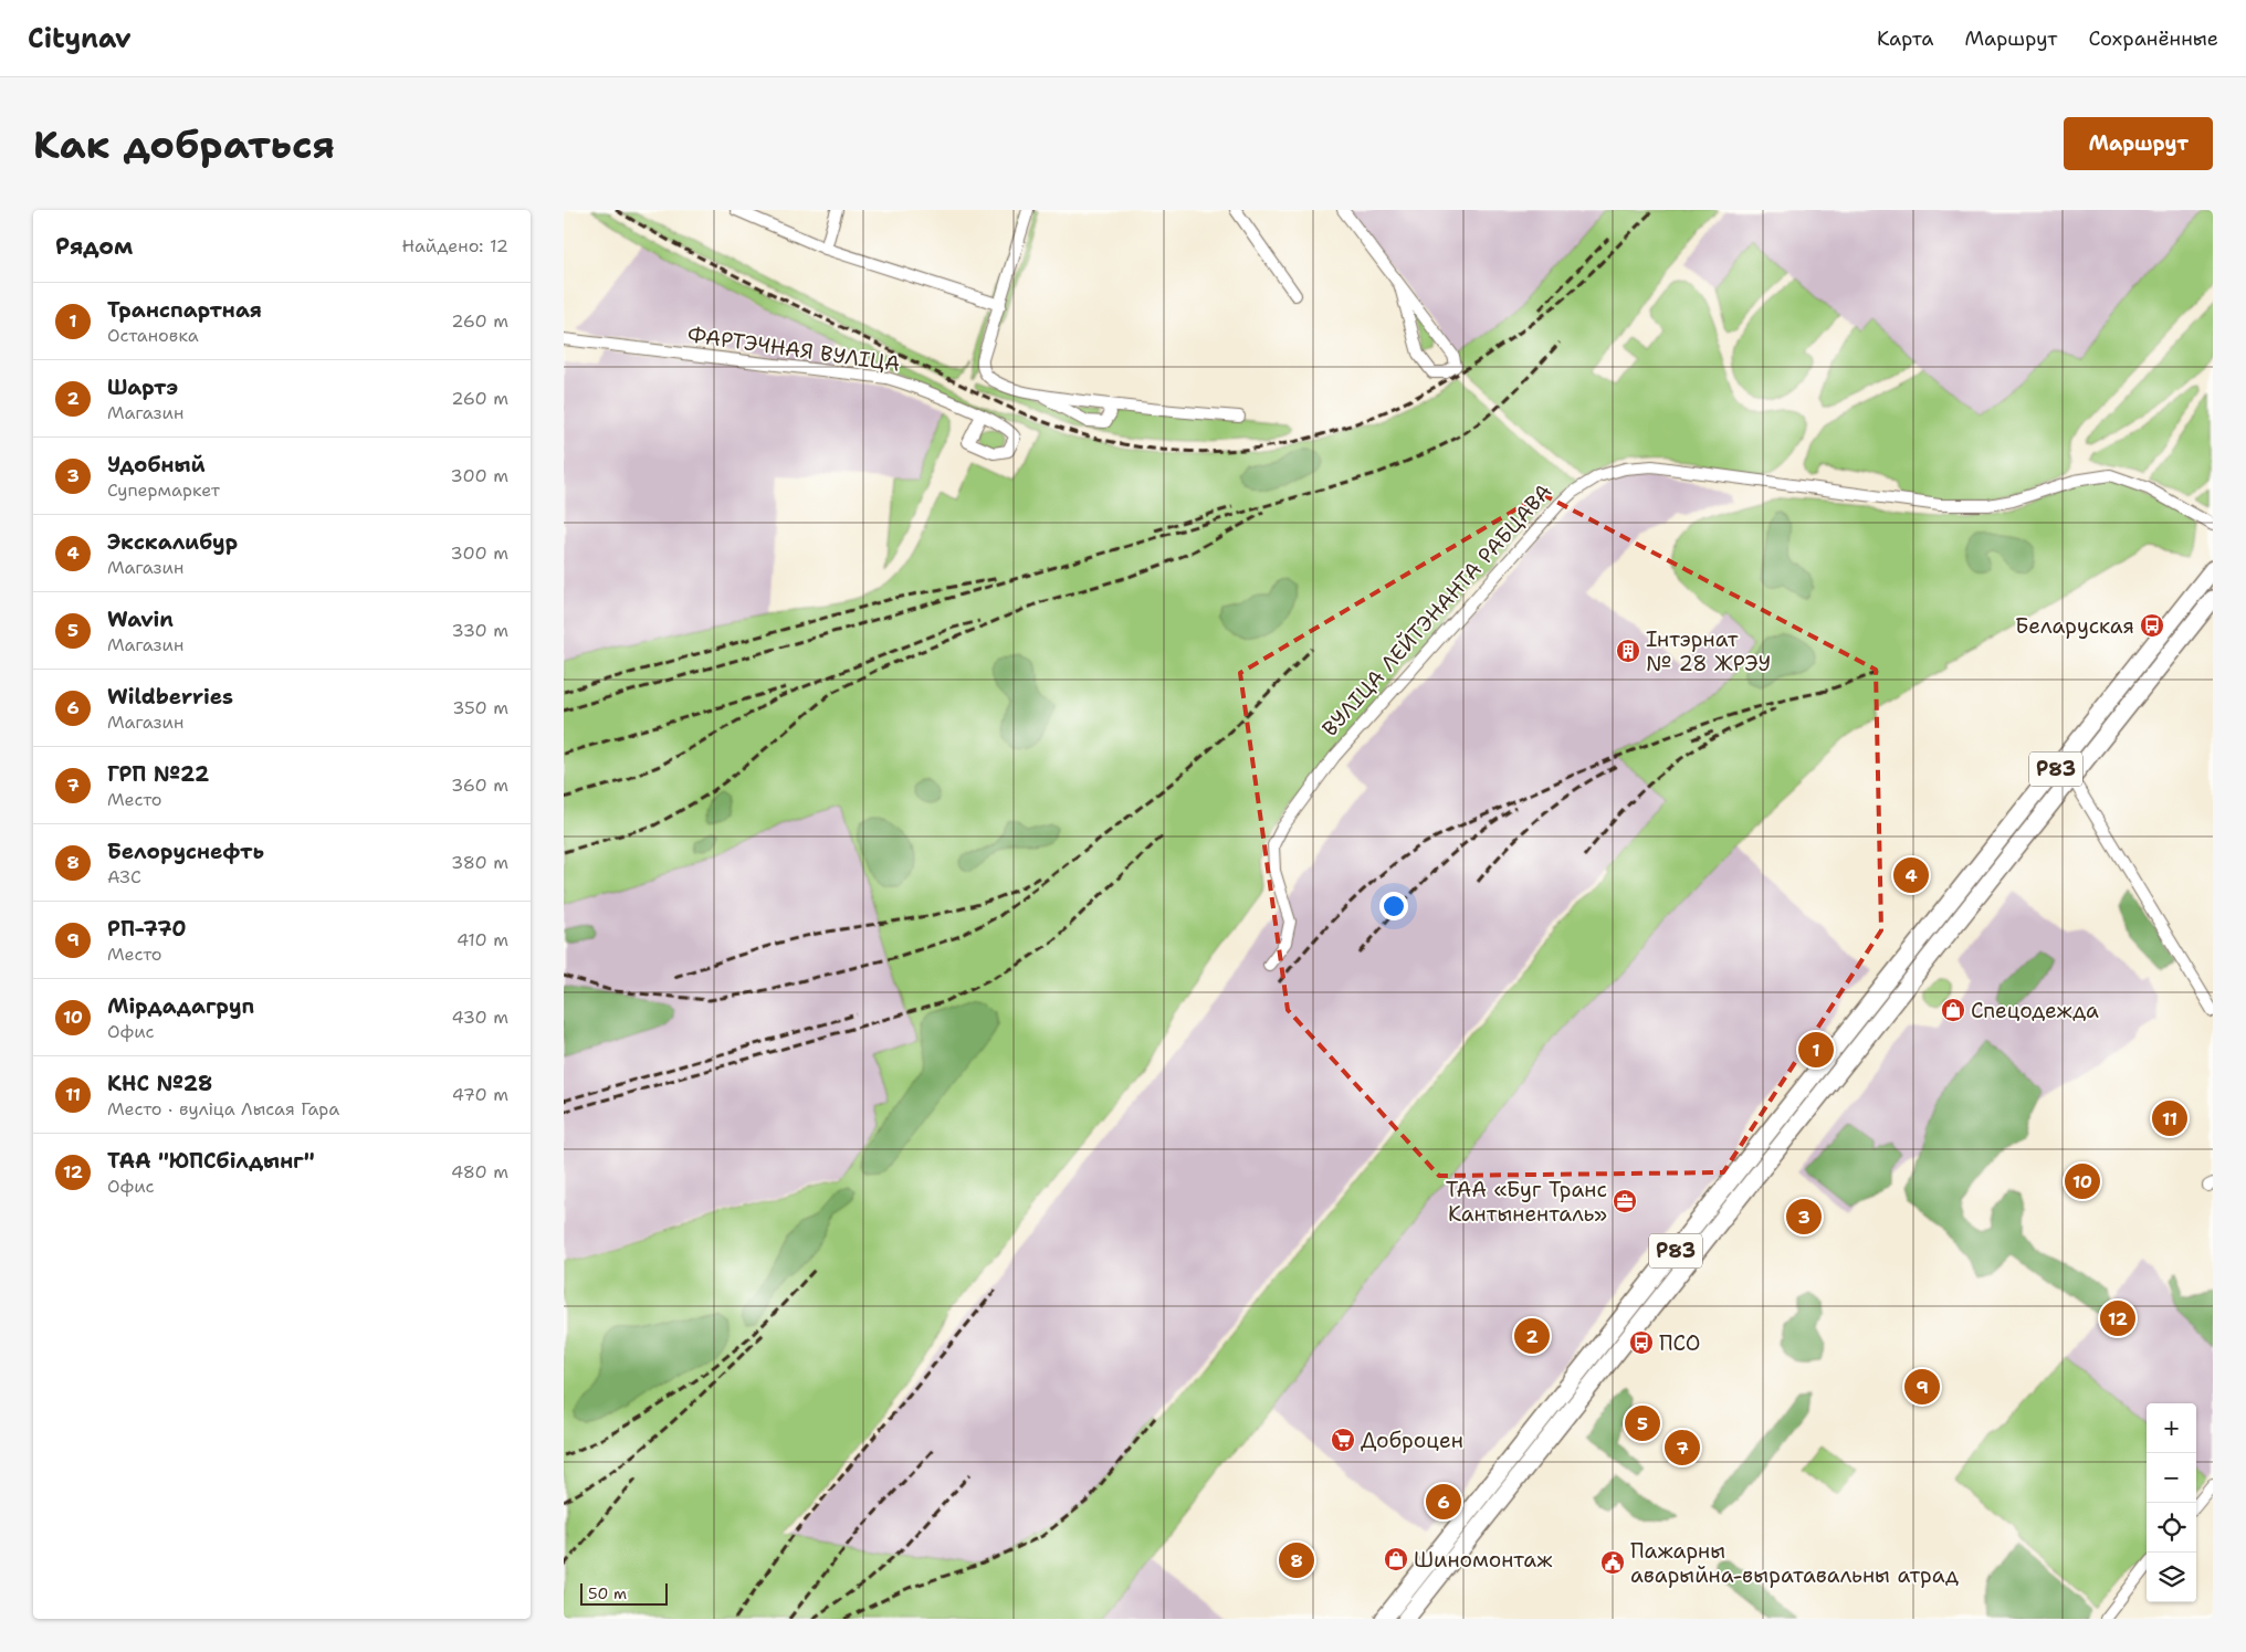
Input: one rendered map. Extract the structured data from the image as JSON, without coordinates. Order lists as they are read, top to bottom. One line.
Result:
{"streets":{"highway":["Р83"],"street":["ФАРТЭЧНАЯ ВУЛІЦА","ВУЛІЦА ЛЕЙТЭНАНТА РАБЦАВА"]},"places":{"bus stop":["Беларуская","ПСО"],"building":["Інтэрнат № 28 ЖРЭУ"],"shop":["Спецодежда","Шиномонтаж"],"office":["ТАА «Буг Транс Кантыненталь»"],"supermarket":["Доброцен"],"public building":["Пажарны аварыйна-выратавальны атрад"]},"scale_bar":"50 m","page":{"header":"Citynav","nav":["Карта","Маршрут","Сохранённые"],"buttons":"Маршрут","title":"Как добраться","heading":["Рядом","Найдено: 12"],"list":[{"mark":"1","name":"Транспартная","note":"Остановка","value":"260 m"},{"mark":"2","name":"Шартэ","note":"Магазин","value":"260 m"},{"mark":"3","name":"Удобный","note":"Супермаркет","value":"300 m"},{"mark":"4","name":"Экскалибур","note":"Магазин","value":"300 m"},{"mark":"5","name":"Wavin","note":"Магазин","value":"330 m"},{"mark":"6","name":"Wildberries","note":"Магазин","value":"350 m"},{"mark":"7","name":"ГРП №22","note":"Место","value":"360 m"},{"mark":"8","name":"Белоруснефть","note":"АЗС","value":"380 m"},{"mark":"9","name":"РП-770","note":"Место","value":"410 m"},{"mark":"10","name":"Мірдадагруп","note":"Офис","value":"430 m"},{"mark":"11","name":"КНС №28","note":"Место · вуліца Лысая Гара","value":"470 m"},{"mark":"12","name":"ТАА \"ЮПСбілдынг\"","note":"Офис","value":"480 m"}],"pins":["4","1","11","10","3","12","2","9","5","7","6","8"],"map_buttons":["+","−"],"scale":"50 m"}}
